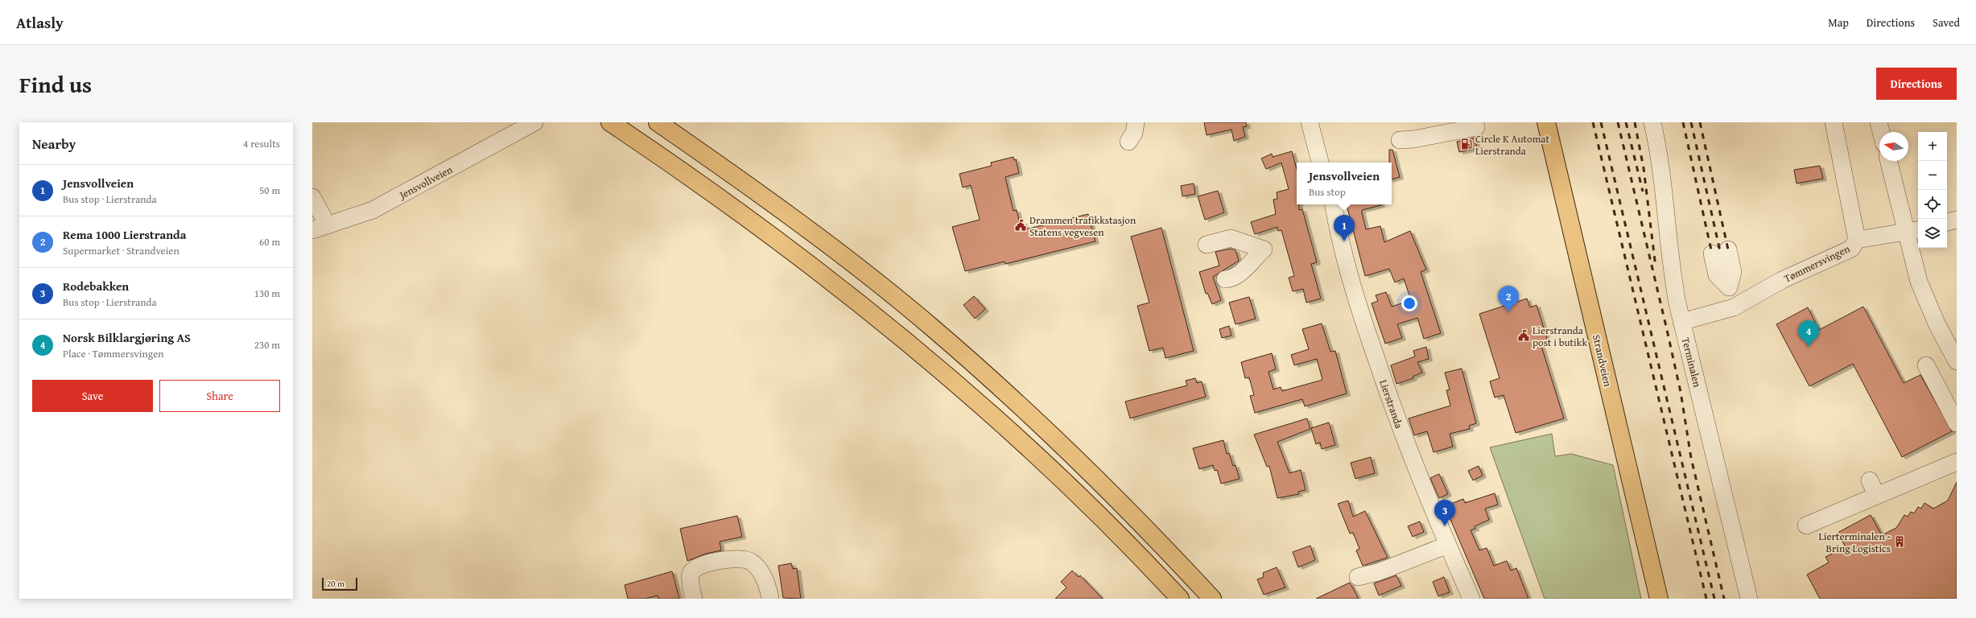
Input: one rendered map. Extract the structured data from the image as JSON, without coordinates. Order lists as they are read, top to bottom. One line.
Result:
{"streets":{"main road":["Strandveien"],"street":["Jensvollveien","Tømmersvingen","Terminalen","Lierstranda"]},"crossings":[["Tømmersvingen","Terminalen"]],"places":{"fuel station":["Circle K Automat Lierstranda"],"public building":["Drammen trafikkstasjon Statens vegvesen","Lierstranda post i butikk"],"building":["Lierterminalen - Bring Logistics"]},"scale_bar":"20 m","north":"left","page":{"header":"Atlasly","nav":["Map","Directions","Saved"],"title":"Find us","buttons":["Directions",["Save","Share"]],"heading":["Nearby","4 results"],"map_buttons":["+","−"],"popup":["Jensvollveien","Bus stop"],"list":[{"mark":"1","name":"Jensvollveien","note":"Bus stop · Lierstranda","value":"50 m"},{"mark":"2","name":"Rema 1000 Lierstranda","note":"Supermarket · Strandveien","value":"60 m"},{"mark":"3","name":"Rodebakken","note":"Bus stop · Lierstranda","value":"130 m"},{"mark":"4","name":"Norsk Bilklargjøring AS","note":"Place · Tømmersvingen","value":"230 m"}],"pins":["1","2","4","3"],"scale":"20 m"}}
